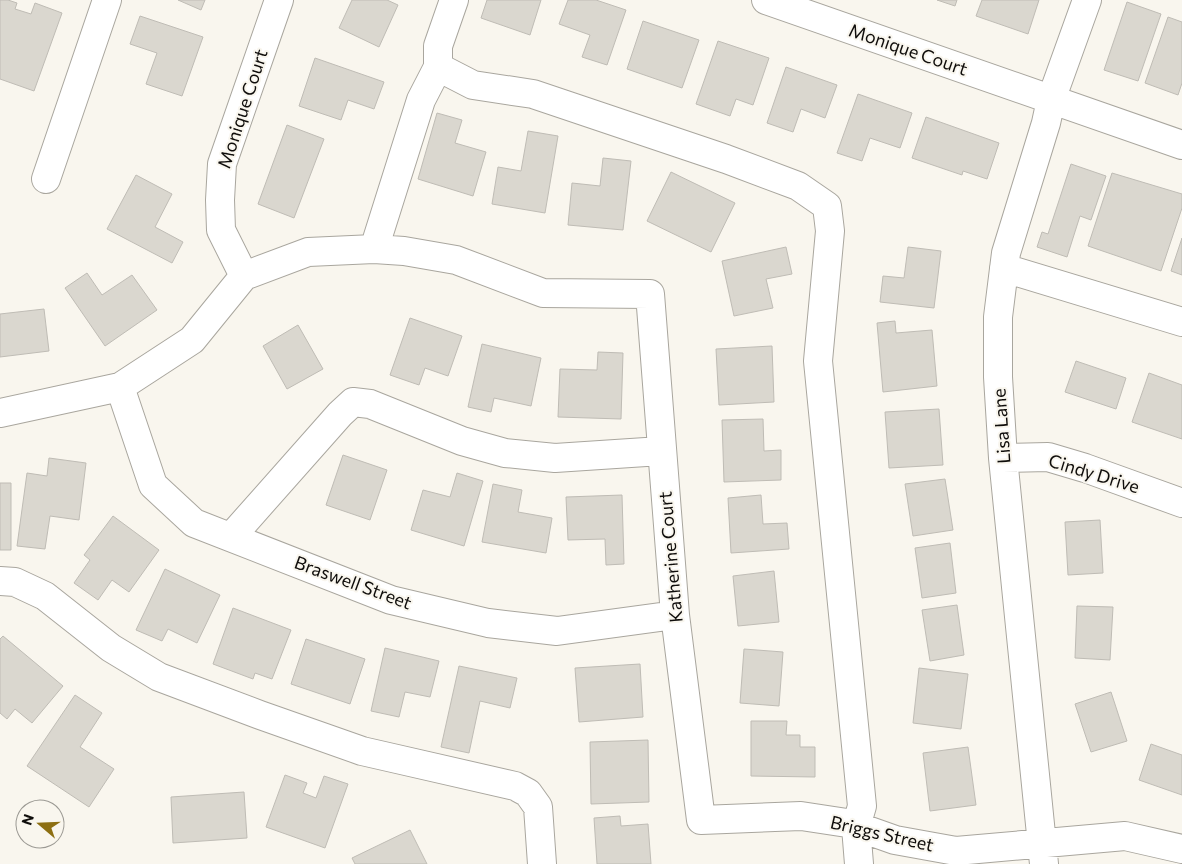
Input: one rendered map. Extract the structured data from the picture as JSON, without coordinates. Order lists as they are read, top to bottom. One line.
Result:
{"streets":{"street":["Monique Court","Lisa Lane","Cindy Drive","Katherine Court","Braswell Street","Briggs Street"]},"crossings":[["Monique Court","Lisa Lane"],["Lisa Lane","Cindy Drive"],["Lisa Lane","Briggs Street"],["Katherine Court","Braswell Street"],["Katherine Court","Briggs Street"]],"north":"left"}
